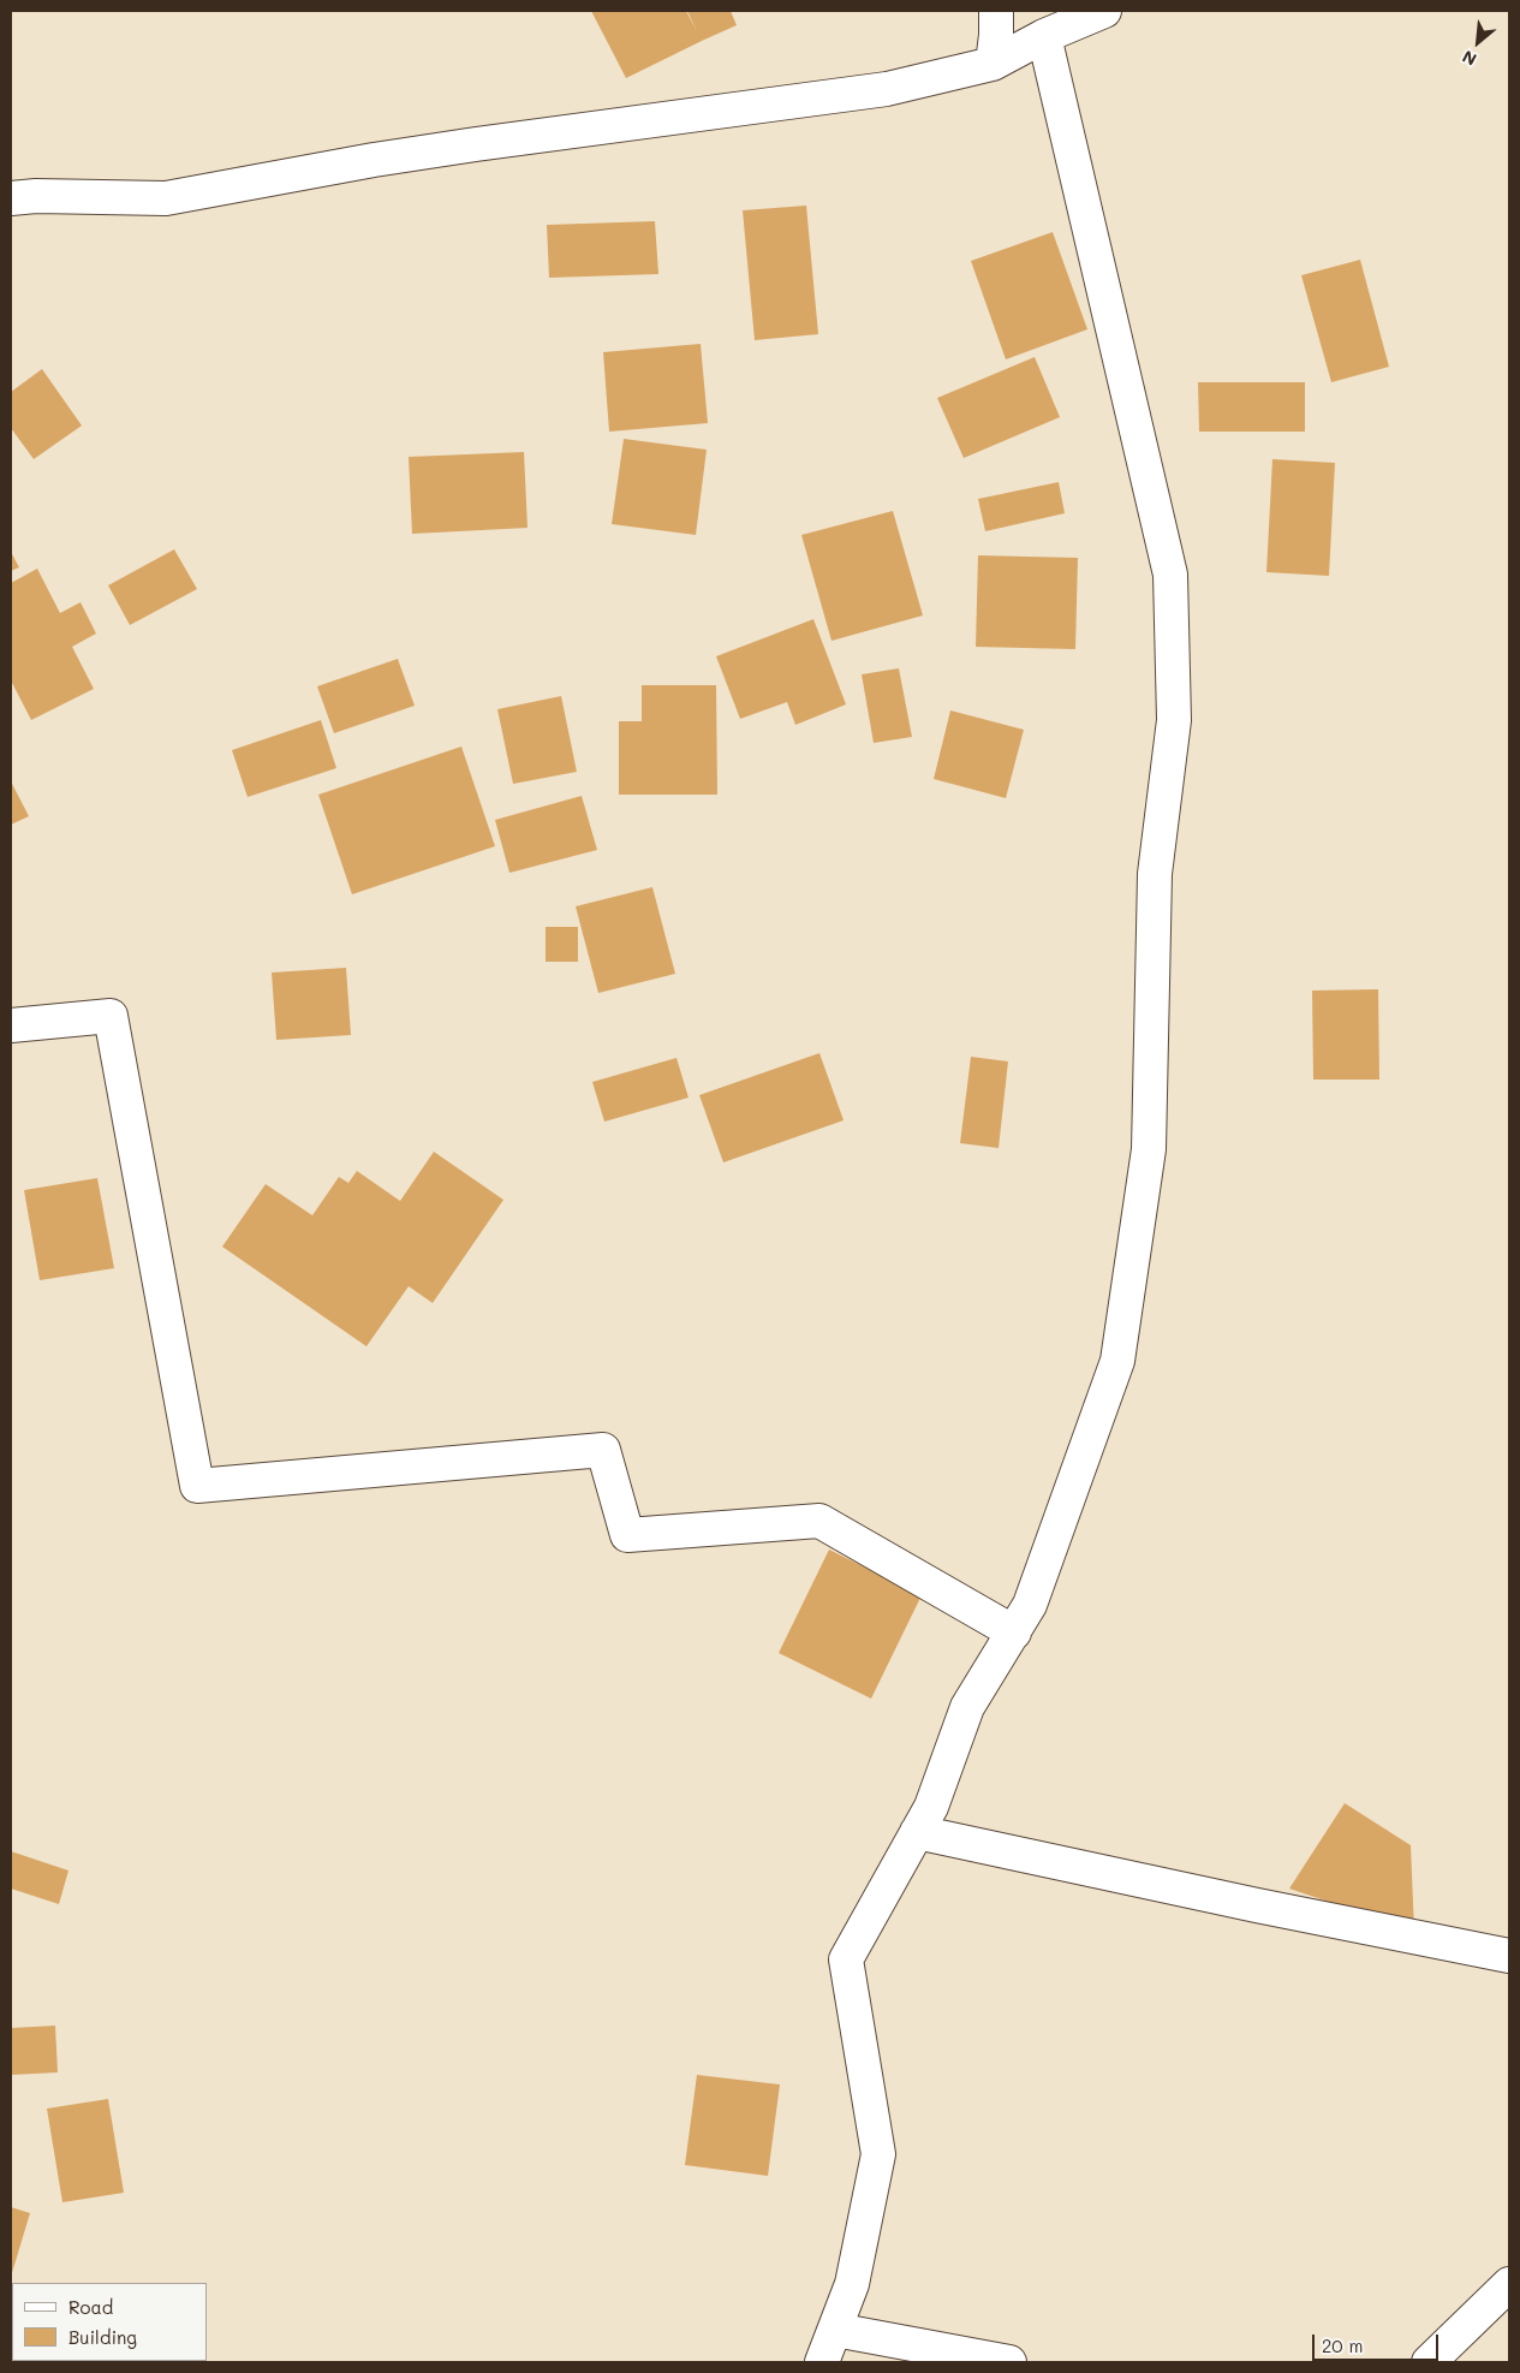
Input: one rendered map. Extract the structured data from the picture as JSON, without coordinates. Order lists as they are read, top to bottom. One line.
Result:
{"legend":["Road","Building"],"scale_bar":"20 m","north":"bottom left"}
